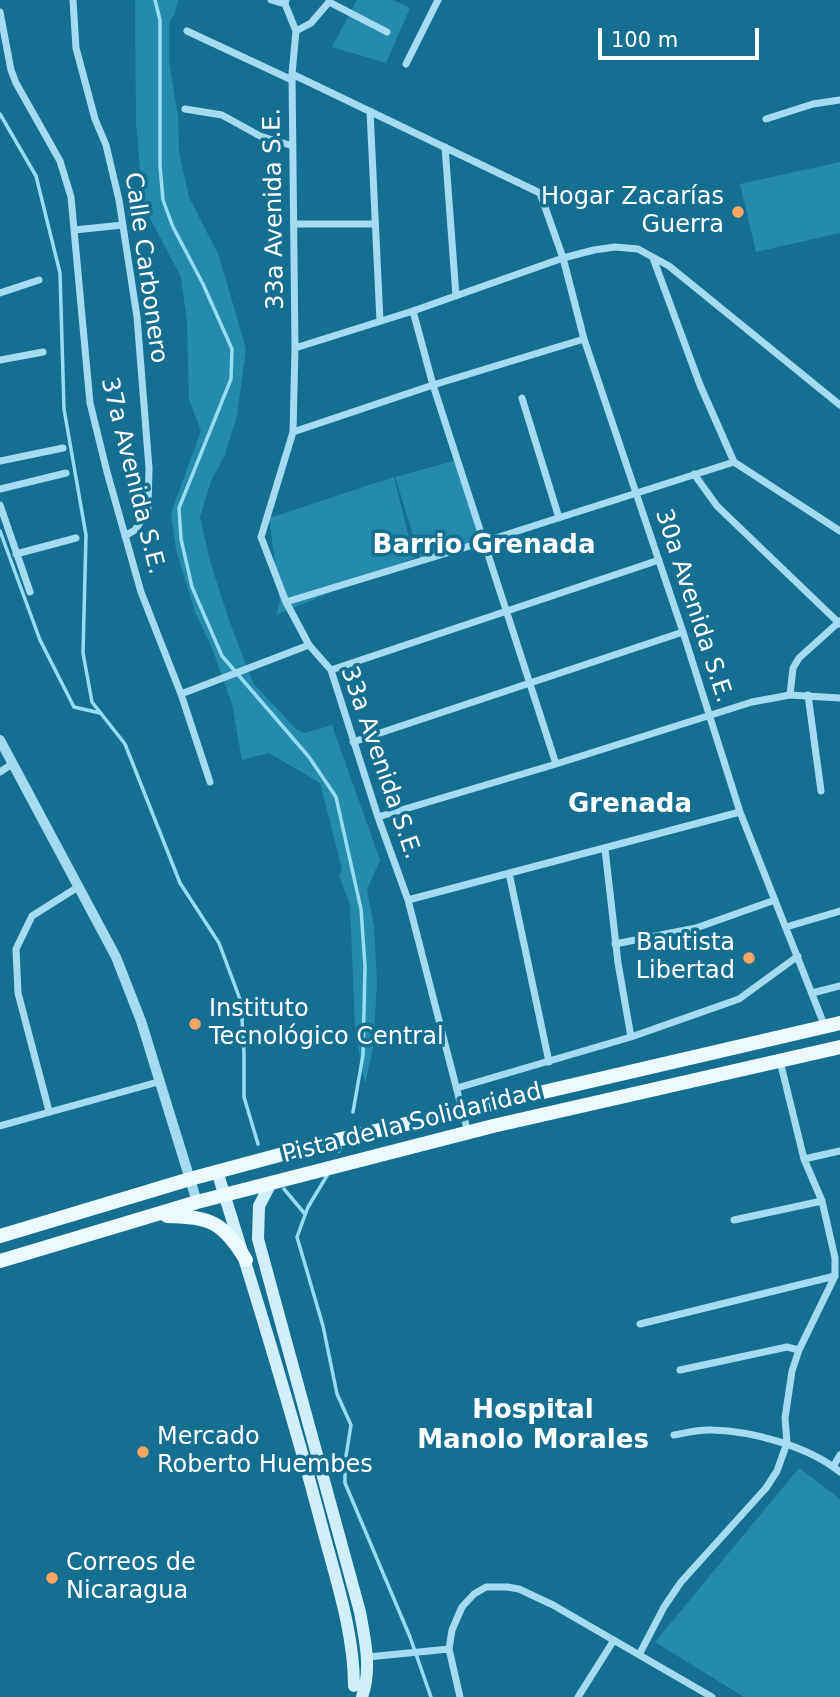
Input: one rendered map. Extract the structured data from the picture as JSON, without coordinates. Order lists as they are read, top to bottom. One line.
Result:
{"streets":{"main road":["Pista de la Solidaridad"],"street":["33a Avenida S.E.","Calle Carbonero","37a Avenida S.E.","30a Avenida S.E."]},"crossings":[["33a Avenida S.E.","Pista de la Solidaridad"],["Calle Carbonero","37a Avenida S.E."],["30a Avenida S.E.","Pista de la Solidaridad"]],"districts":["Barrio Grenada","Grenada","Hospital Manolo Morales"],"places":["Hogar Zacarías Guerra","Bautista Libertad","Instituto Tecnológico Central","Mercado Roberto Huembes","Correos de Nicaragua"],"scale_bar":"100 m"}
